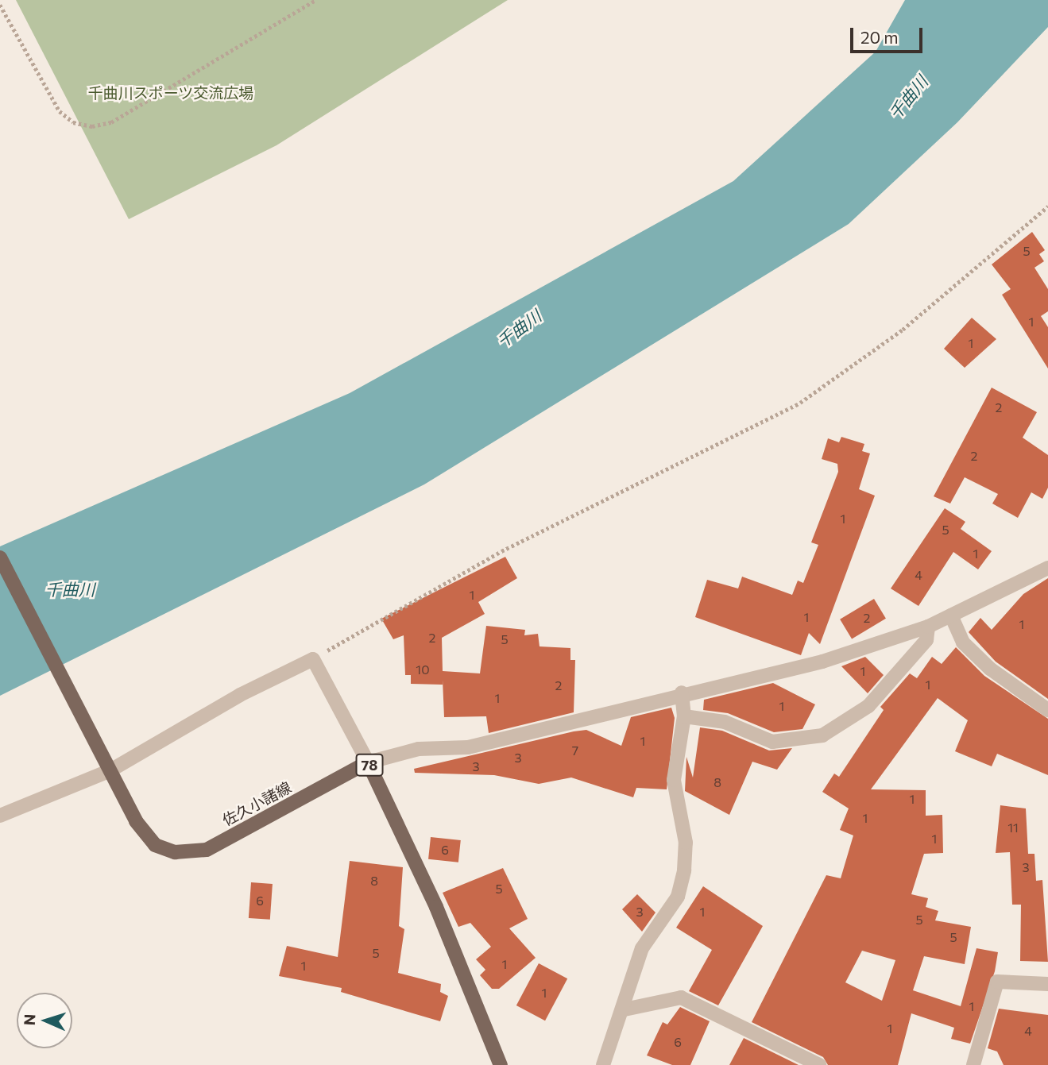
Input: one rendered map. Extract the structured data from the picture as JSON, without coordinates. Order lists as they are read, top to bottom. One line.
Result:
{"streets":{"main road":["78","佐久小諸線"]},"crossings":[["78","佐久小諸線"]],"water":["千曲川"],"parks":["千曲川スポーツ交流広場"],"house_numbers":["5","1","1","2","2","1","5","1","4","1","1","2","1","2","5","10","1","1","2","1","1","1","7","3","3","8","1","1","11","1","6","3","8","5","6","3","1","5","5","5","1","1","1","1","1","4","6"],"scale_bar":"20 m","north":"left"}
